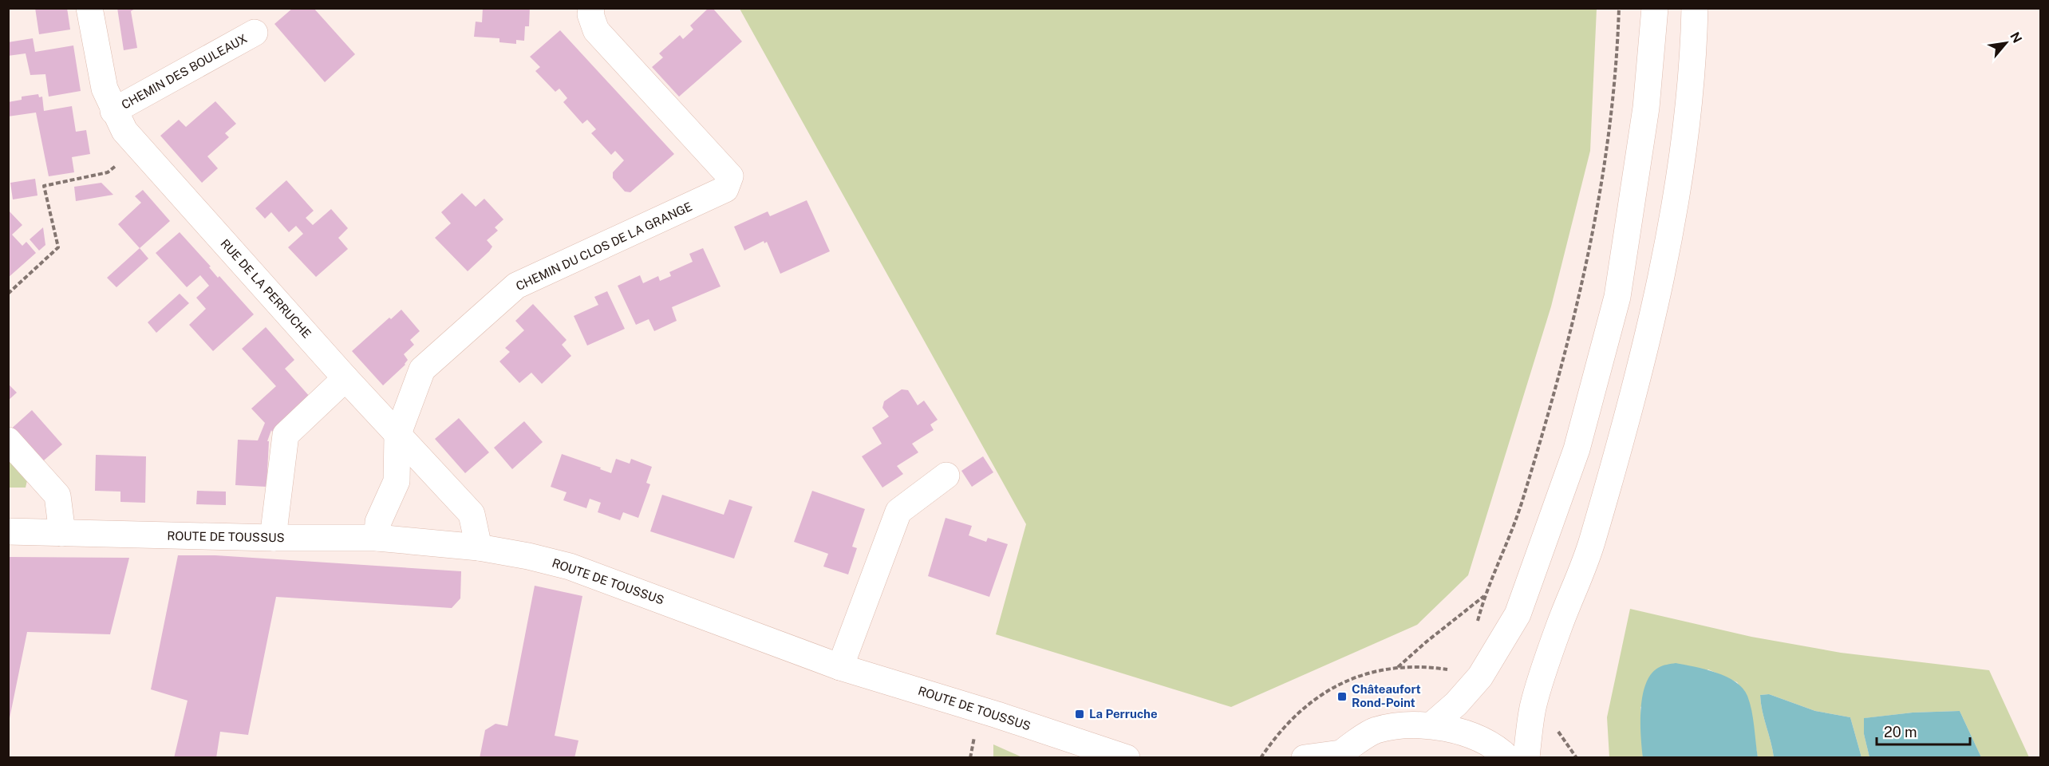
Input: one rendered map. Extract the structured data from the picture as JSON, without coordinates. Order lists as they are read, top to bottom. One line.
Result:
{"streets":{"street":["CHEMIN DES BOULEAUX","CHEMIN DU CLOS DE LA GRANGE","RUE DE LA PERRUCHE","ROUTE DE TOUSSUS"]},"crossings":[["CHEMIN DES BOULEAUX","RUE DE LA PERRUCHE"],["CHEMIN DU CLOS DE LA GRANGE","RUE DE LA PERRUCHE"],["CHEMIN DU CLOS DE LA GRANGE","ROUTE DE TOUSSUS"],["RUE DE LA PERRUCHE","ROUTE DE TOUSSUS"]],"places":{"transit":["Châteaufort Rond-Point","La Perruche"]},"scale_bar":"20 m","north":"top right"}
